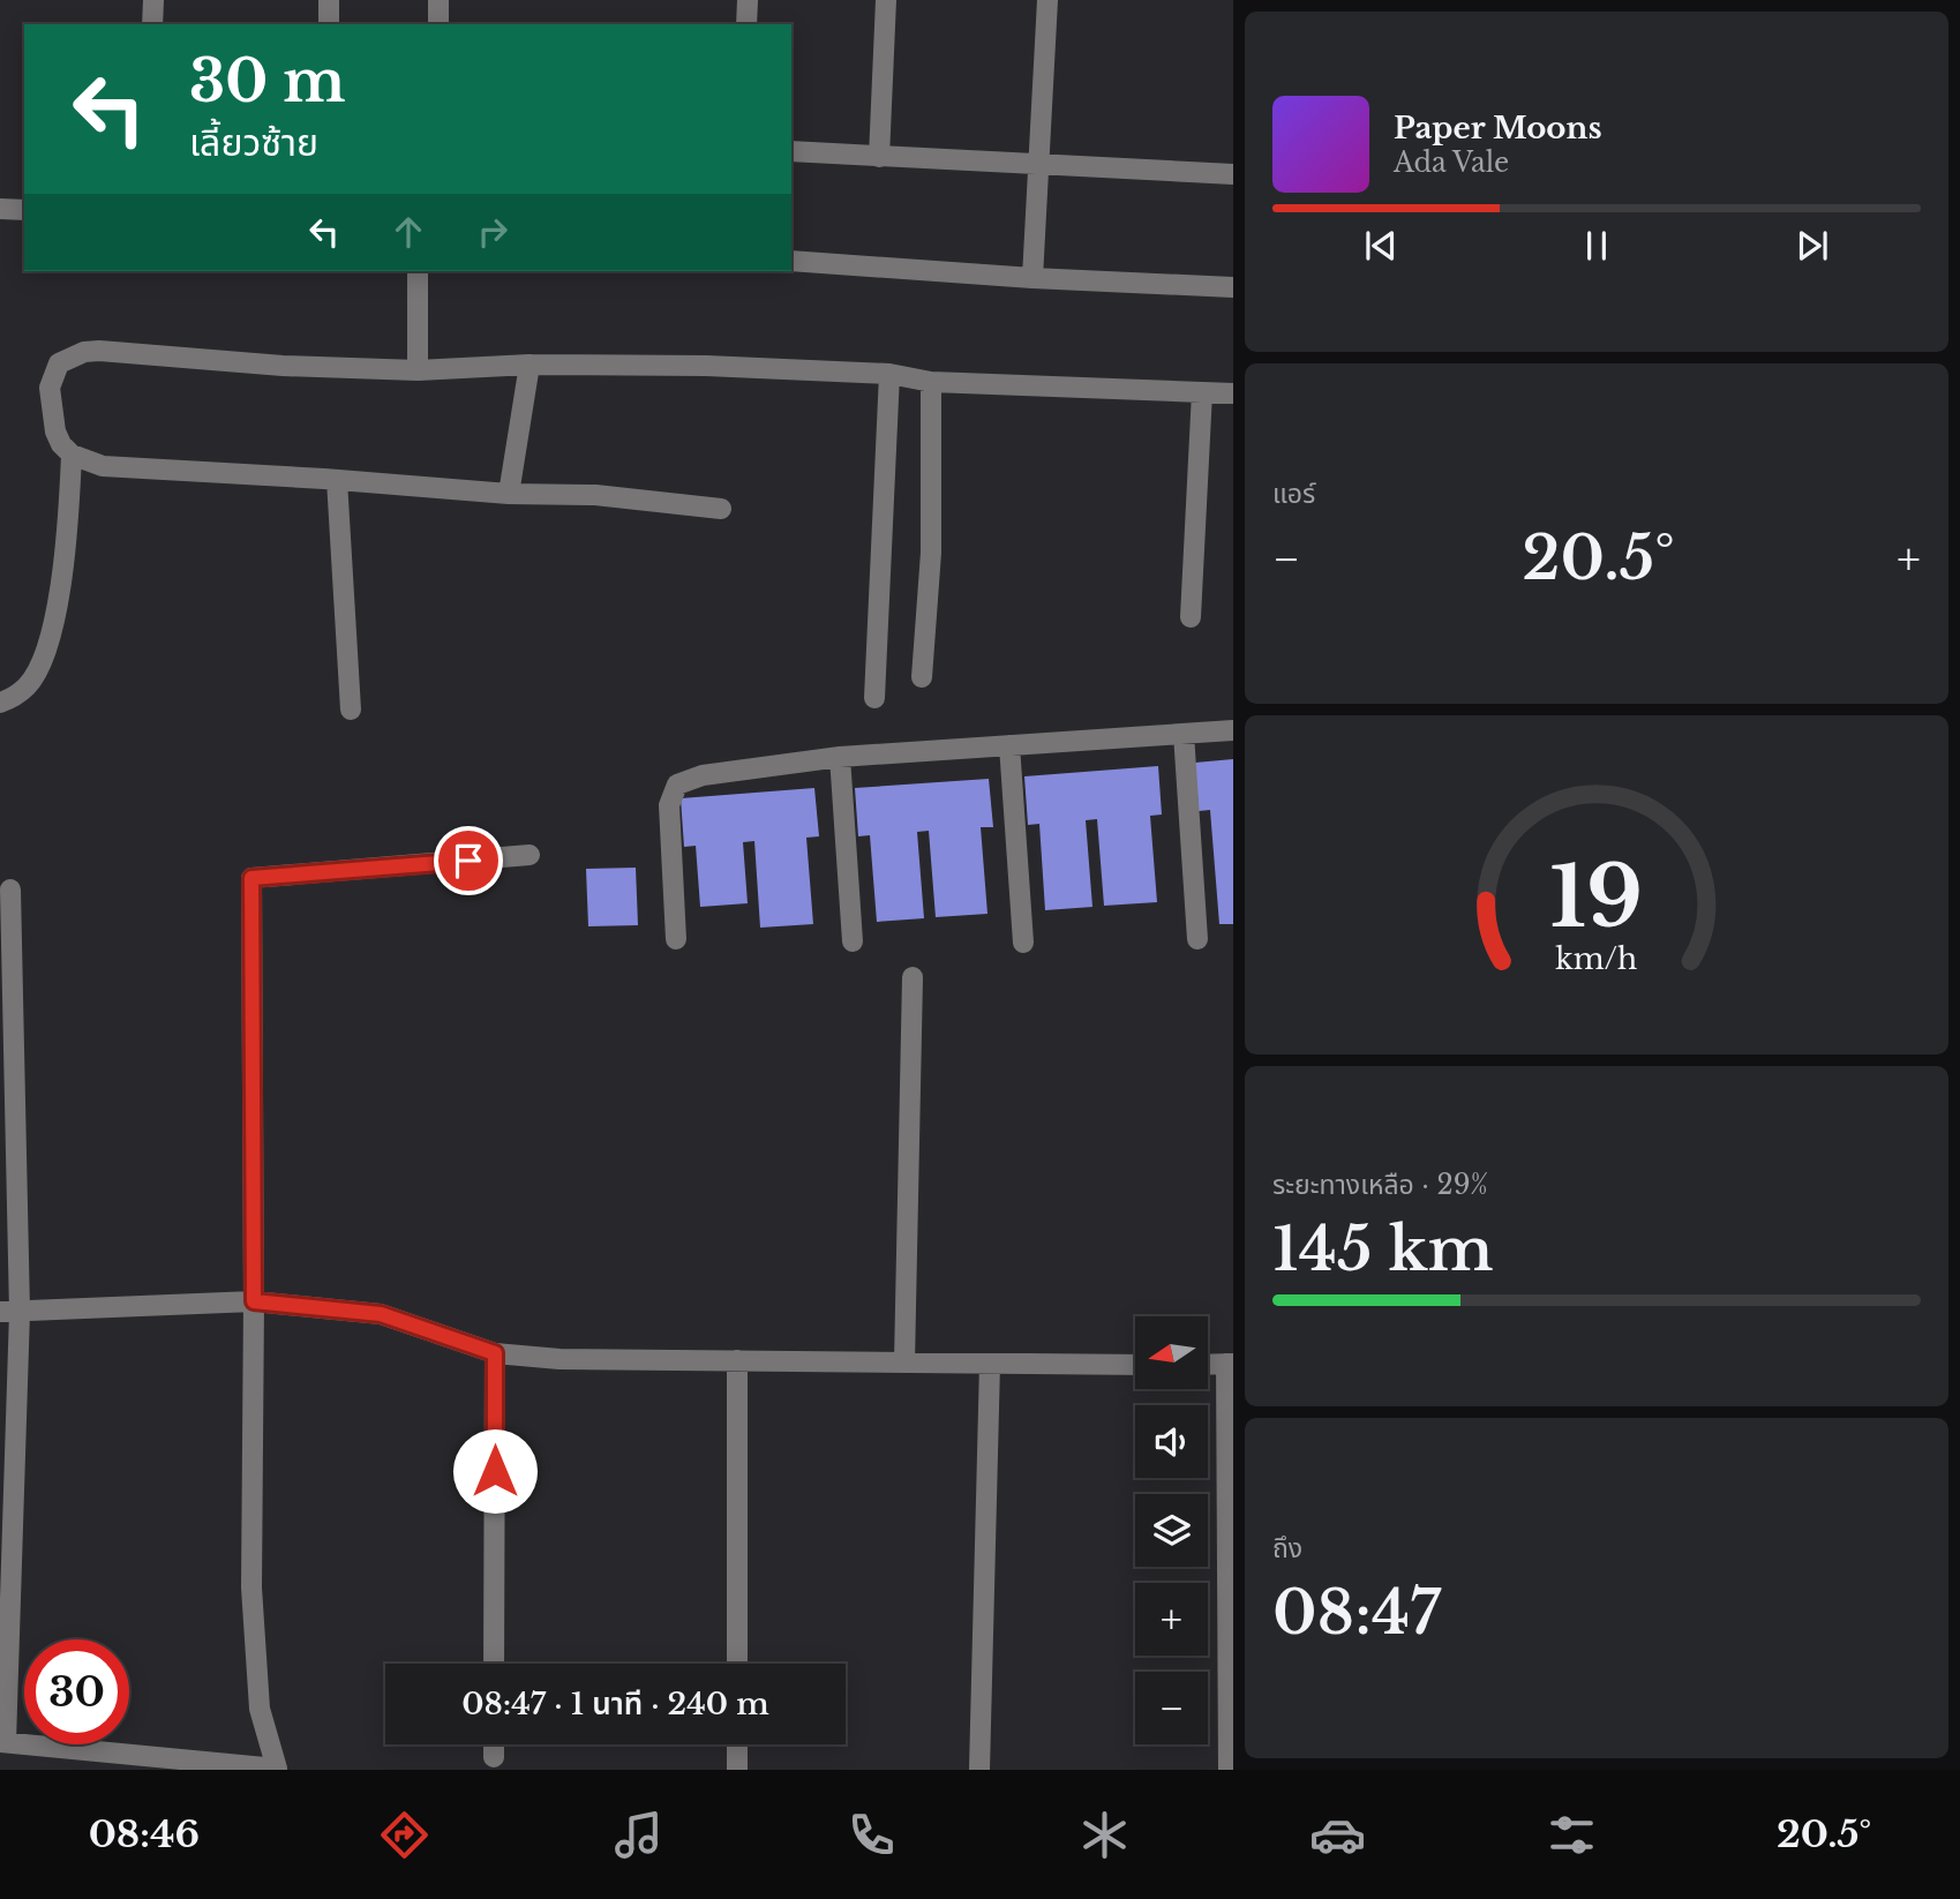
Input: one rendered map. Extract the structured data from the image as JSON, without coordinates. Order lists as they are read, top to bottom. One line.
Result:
{"north":"left","page":{"turn":["30 m","เลี้ยวซ้าย"],"song":["Paper Moons","Ada Vale"],"tile":["แอร์",["ระยะทางเหลือ · 29%","145 km"],["ถึง","08:47"]],"heat":["−","20.5°","+"],"map_buttons":["+","−"],"limit":"30","trip":"08:47 · 1 นาที · 240 m","tabs":["08:46","20.5°"],"gauge":["19","km/h"]}}
